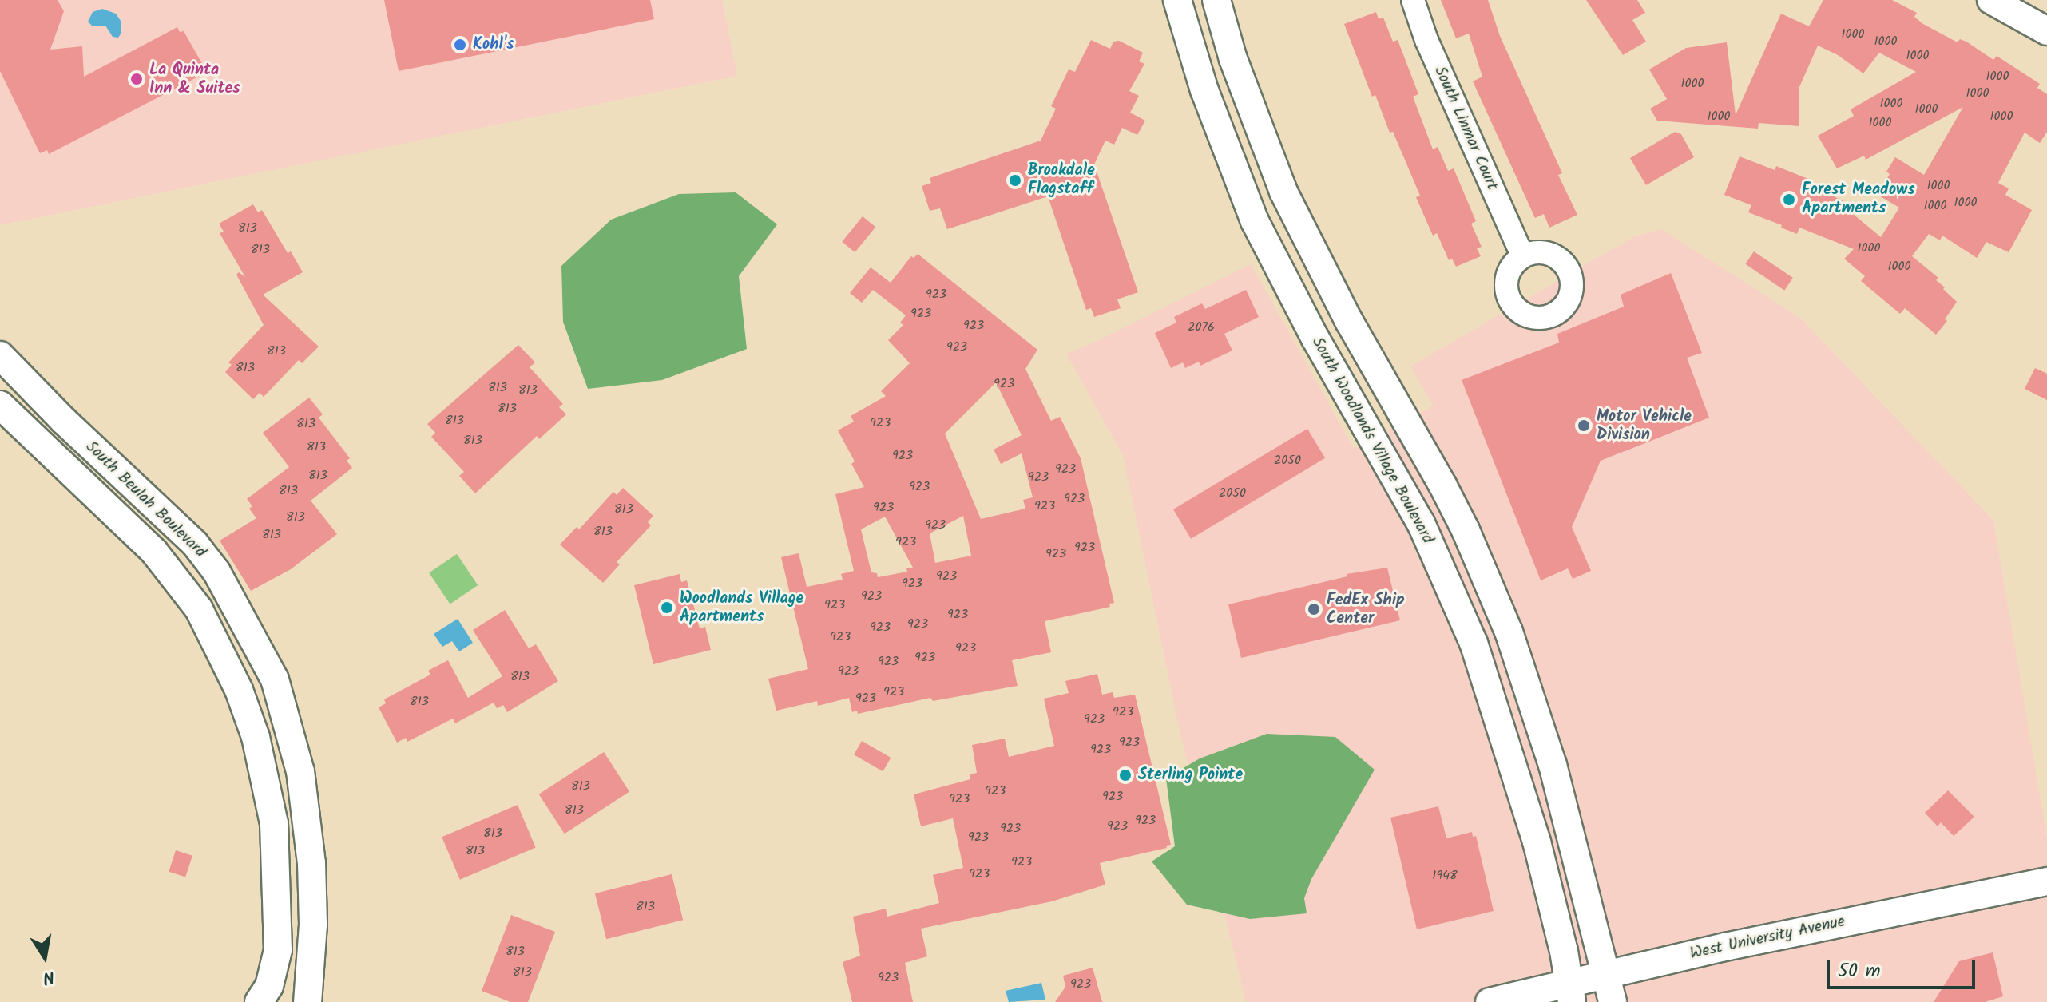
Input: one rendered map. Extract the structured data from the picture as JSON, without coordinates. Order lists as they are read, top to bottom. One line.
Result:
{"streets":{"street":["South Linmar Court","South Woodlands Village Boulevard","South Beulah Boulevard","West University Avenue"]},"crossings":[["South Woodlands Village Boulevard","West University Avenue"]],"places":["Kohl's","La Quinta Inn & Suites","Brookdale Flagstaff","Forest Meadows Apartments","Motor Vehicle Division","Woodlands Village Apartments","FedEx Ship Center","Sterling Pointe"],"house_numbers":["1000","1000","1000","1000","1000","1000","1000","1000","1000","1000","1000","1000","1000","1000","813","1000","813","1000","923","923","923","2076","923","813","813","923","813","813","813","813","923","813","813","813","923","2050","923","813","923","923","813","2050","923","923","923","813","813","923","813","813","923","923","923","923","923","923","923","923","923","923","923","923","923","923","923","813","923","923","813","923","923","923","923","813","923","923","923","813","923","923","923","813","923","813","923","923","1948","813","813","813","923","923"],"scale_bar":"50 m","north":"bottom"}
